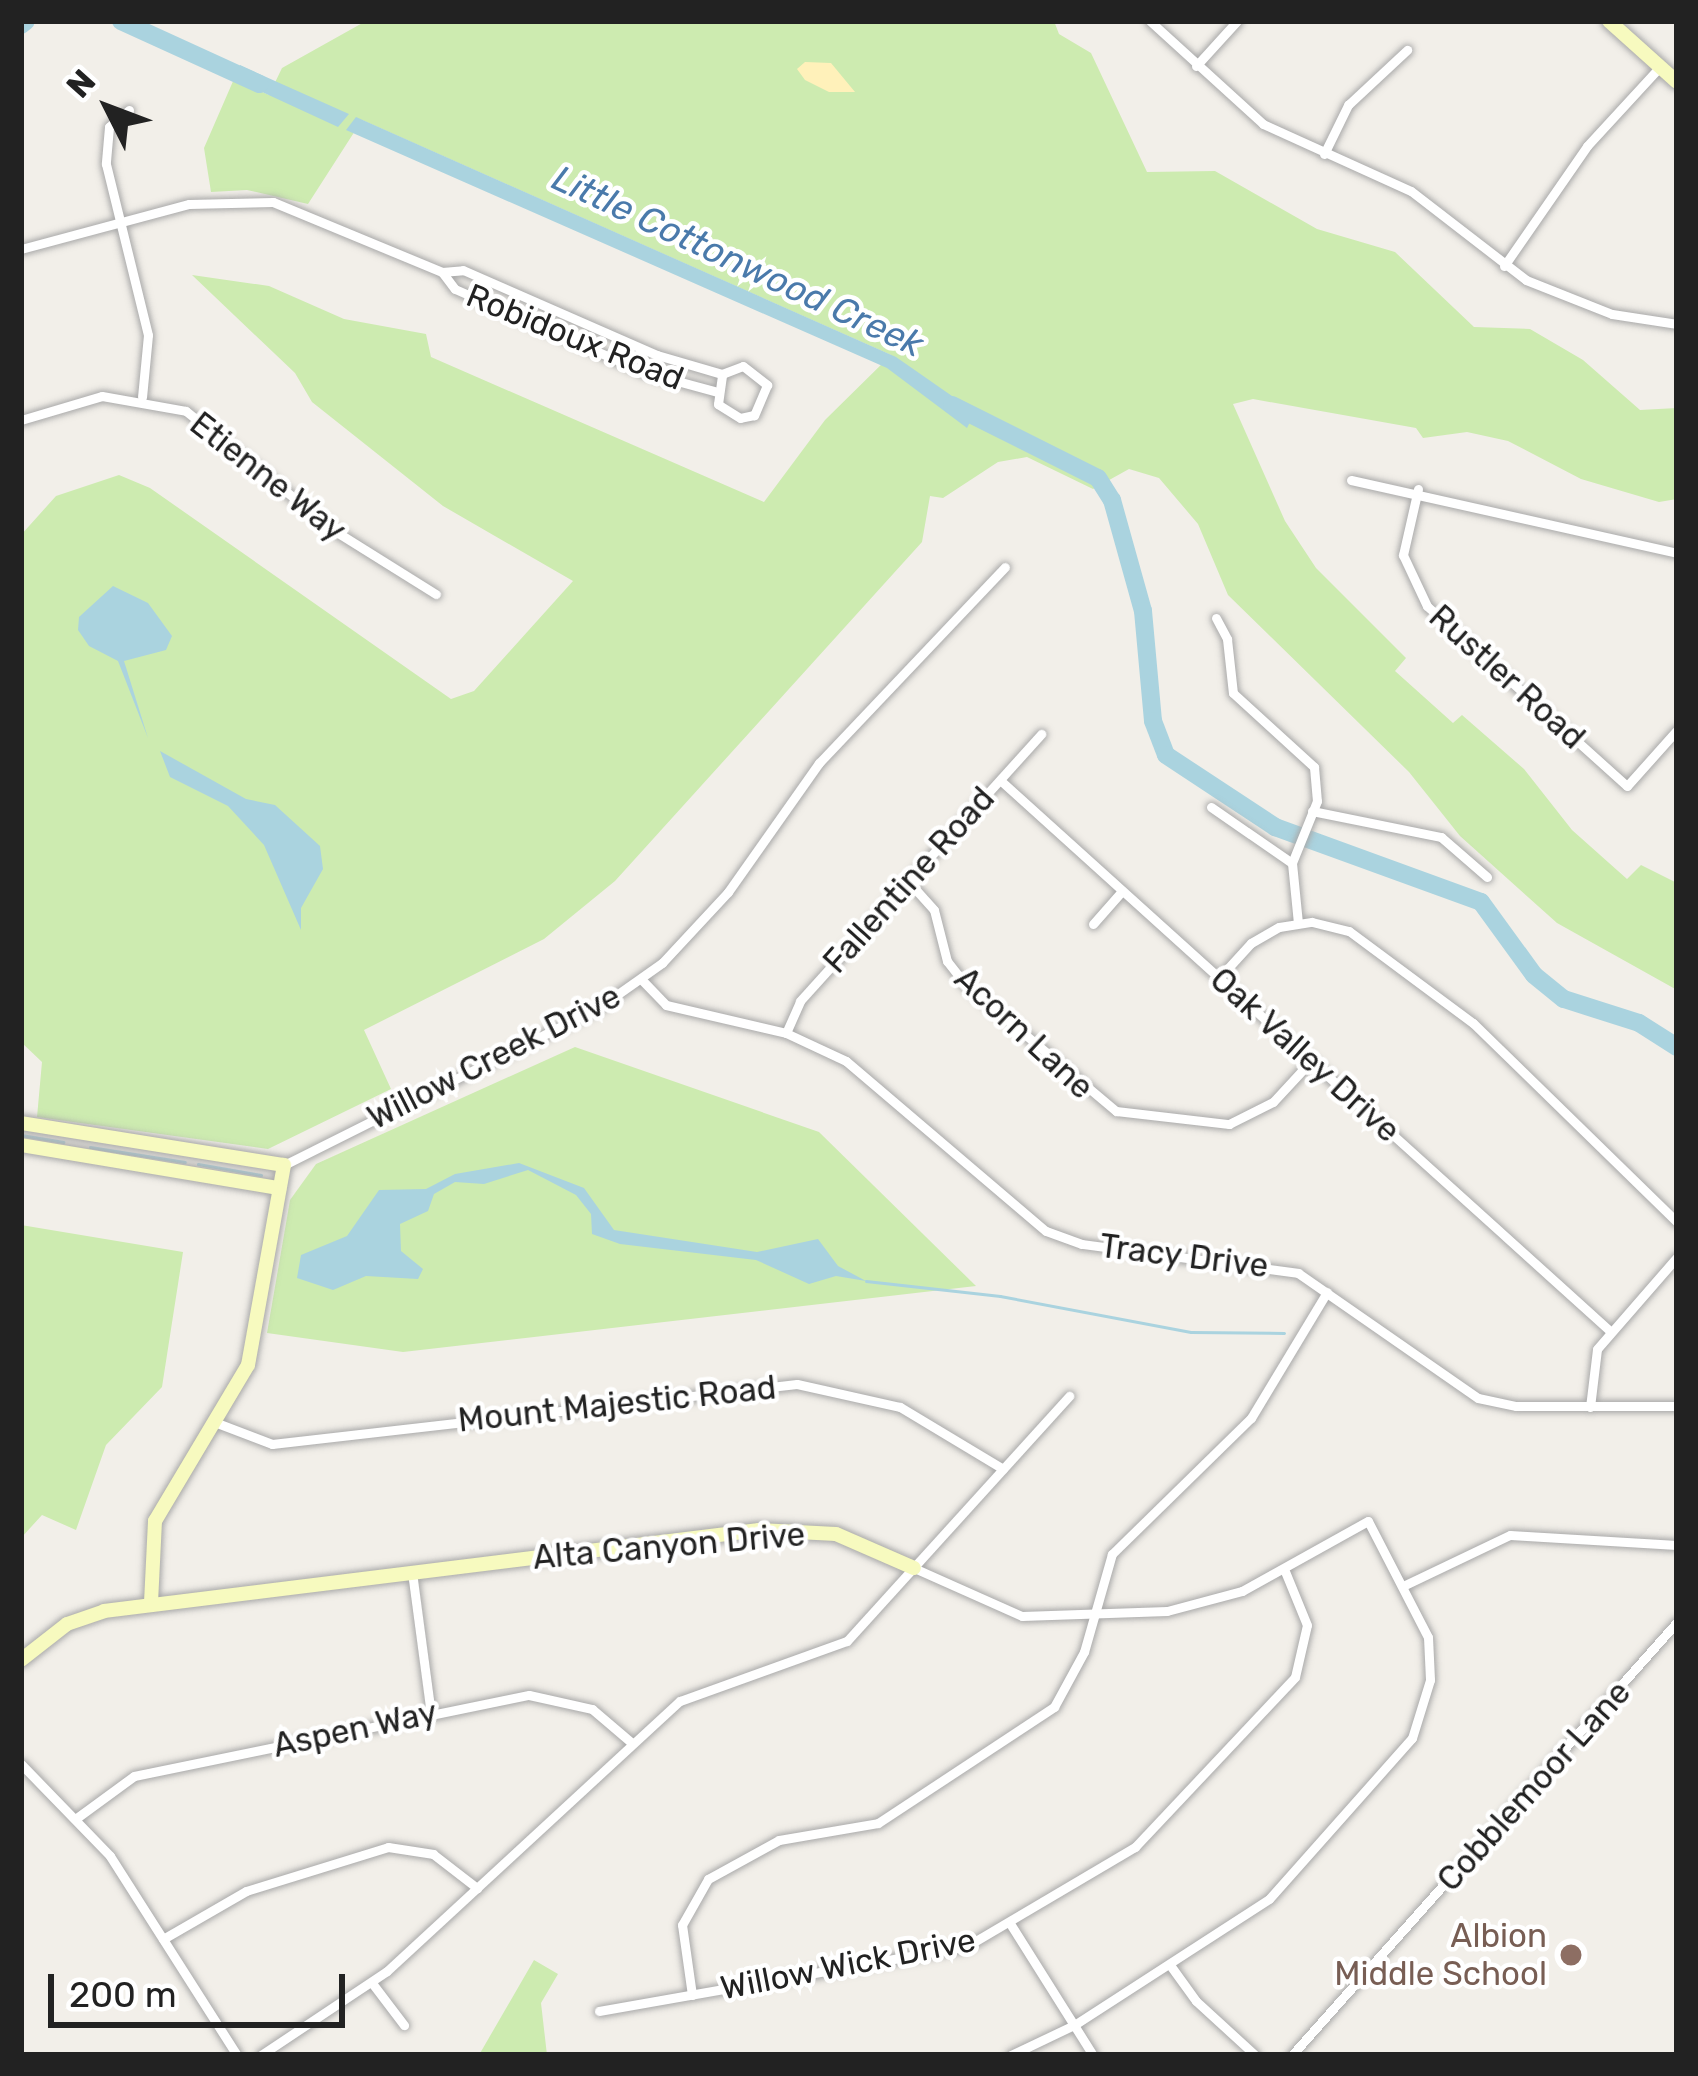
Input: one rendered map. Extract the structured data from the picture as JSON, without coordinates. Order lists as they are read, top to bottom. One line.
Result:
{"streets":{"street":["Robidoux Road","Etienne Way","Rustler Road","Fallentine Road","Acorn Lane","Oak Valley Drive","Willow Creek Drive","Tracy Drive","Mount Majestic Road","Alta Canyon Drive","Aspen Way","Cobblemoor Lane","Willow Wick Drive"]},"crossings":[["Fallentine Road","Acorn Lane"],["Fallentine Road","Oak Valley Drive"],["Fallentine Road","Tracy Drive"],["Acorn Lane","Oak Valley Drive"],["Willow Creek Drive","Tracy Drive"],["Alta Canyon Drive","Willow Wick Drive"]],"water":["Little Cottonwood Creek"],"places":["Albion Middle School"],"scale_bar":"200 m","north":"top left"}
